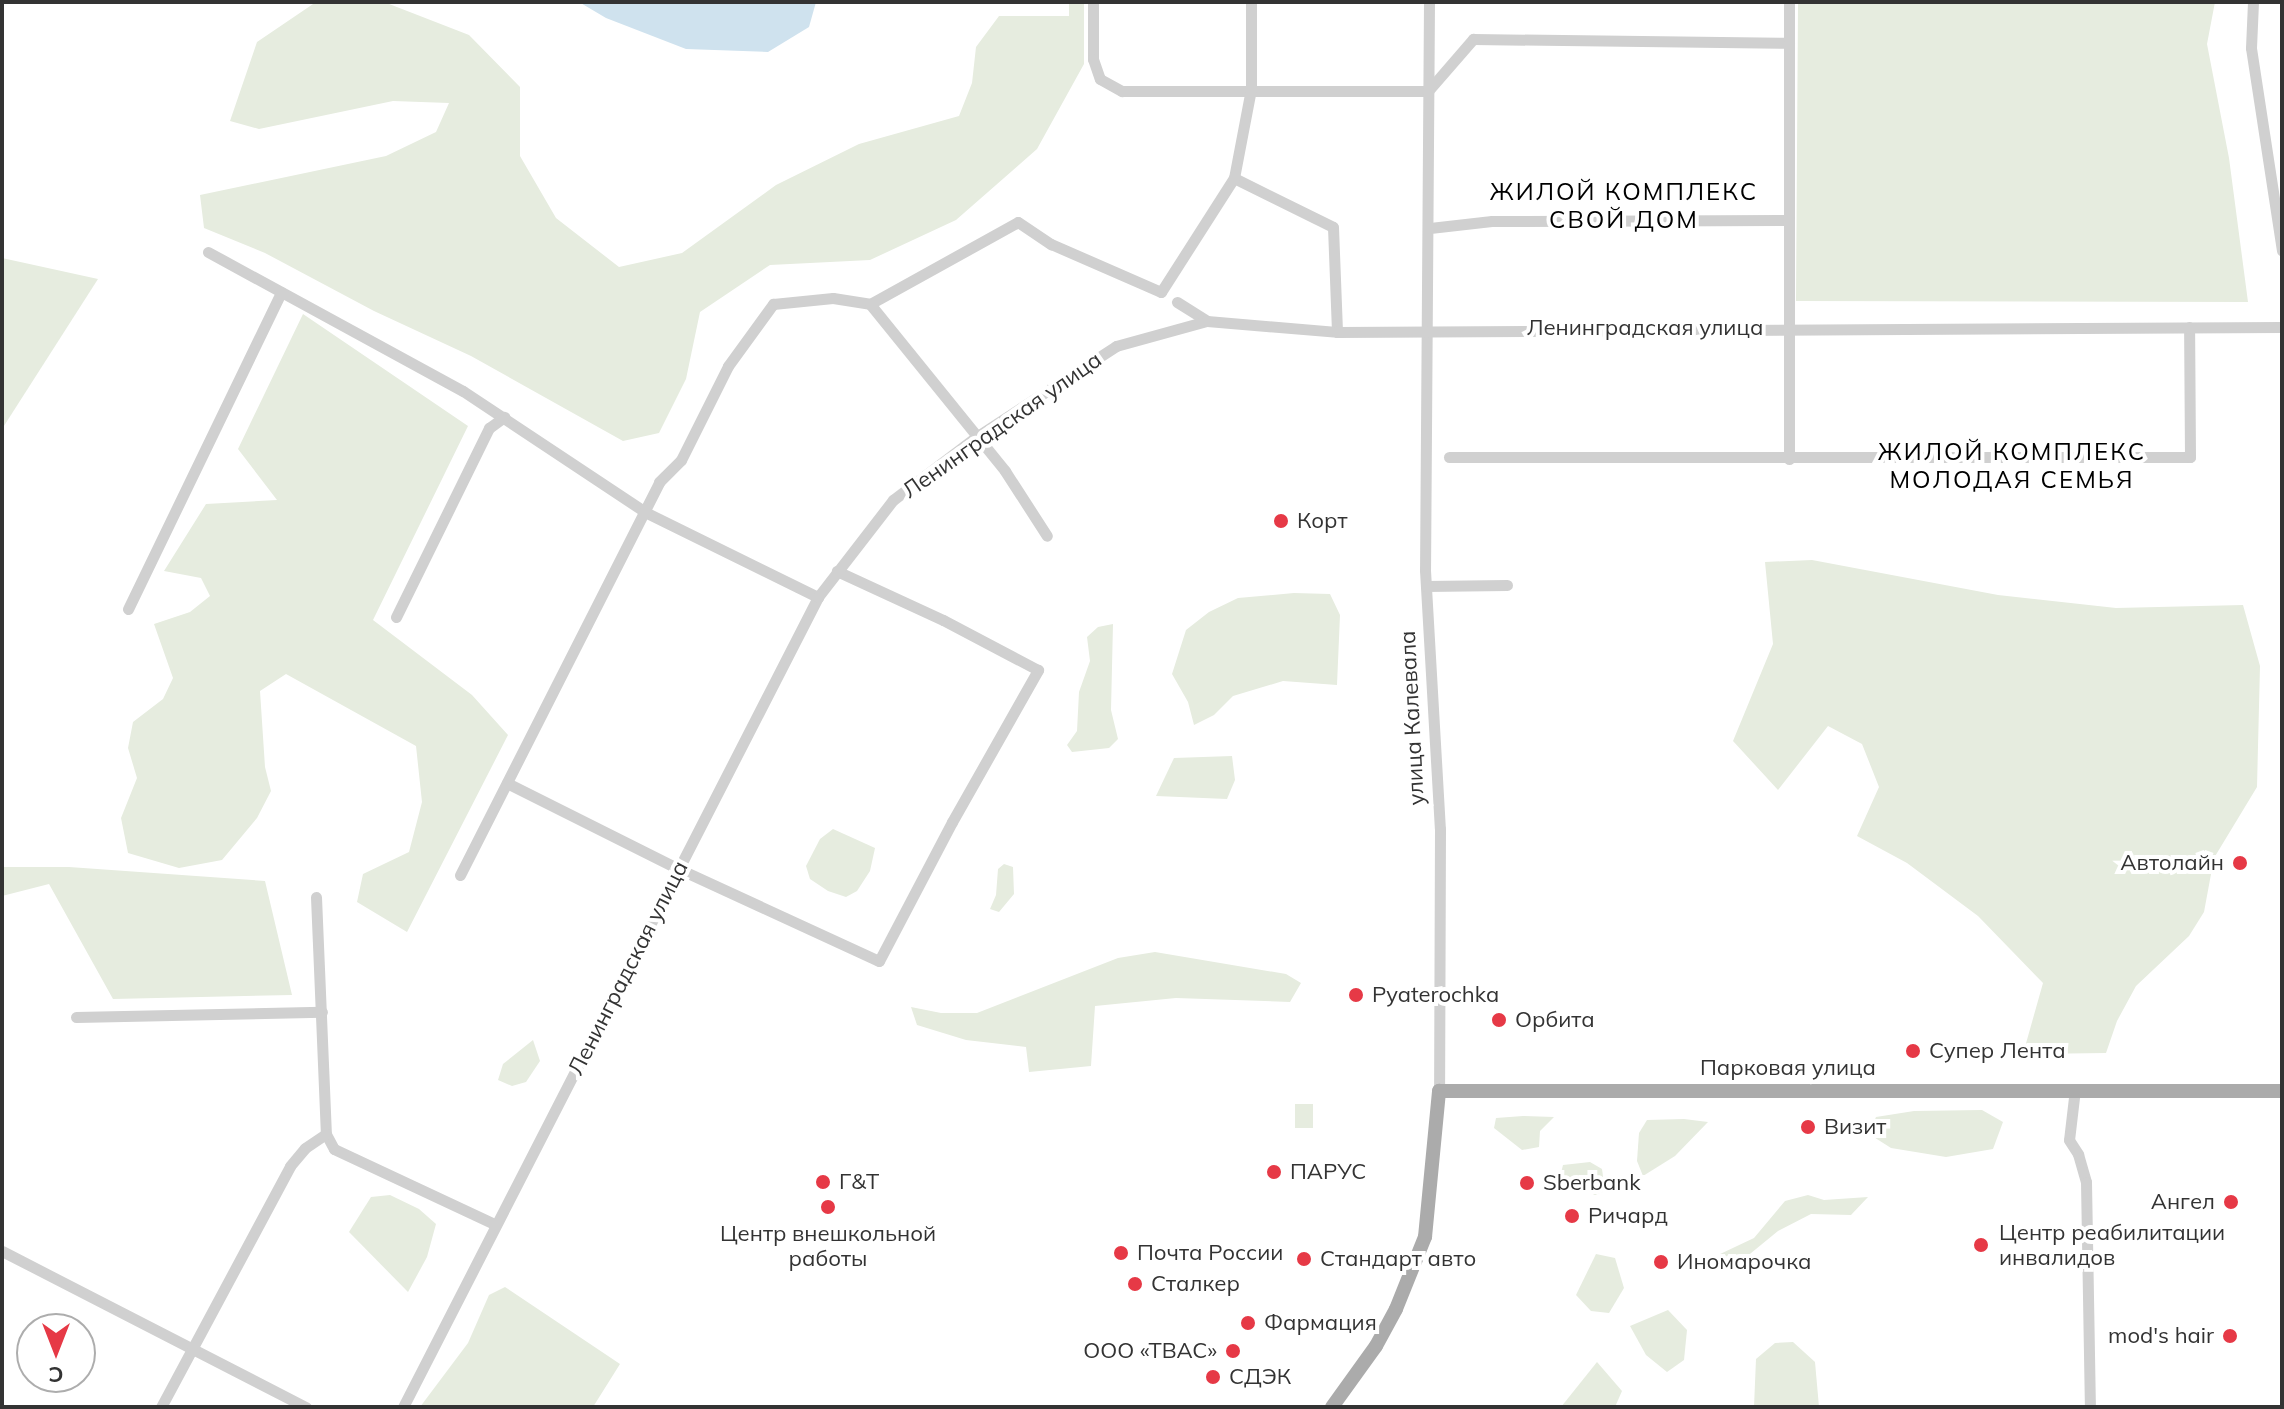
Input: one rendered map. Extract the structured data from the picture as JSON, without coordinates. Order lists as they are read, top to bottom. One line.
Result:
{"streets":{"main road":["улица Калевала","Парковая улица"],"street":["Ленинградская улица"]},"crossings":[["Ленинградская улица","улица Калевала"],["улица Калевала","Парковая улица"]],"districts":["ЖИЛОЙ КОМПЛЕКС СВОЙ ДОМ","ЖИЛОЙ КОМПЛЕКС МОЛОДАЯ СЕМЬЯ"],"places":["Корт","Автолайн","Pyaterochka","Орбита","Супер Лента","Визит","ПАРУС","Г&Т","Sberbank","Ангел","Центр внешкольной работы","Ричард","Центр реабилитации инвалидов","Почта России","Стандарт авто","Иномарочка","Сталкер","Фармация","mod's hair","ООО «ТВАС»","СДЭК"],"north":"bottom"}
